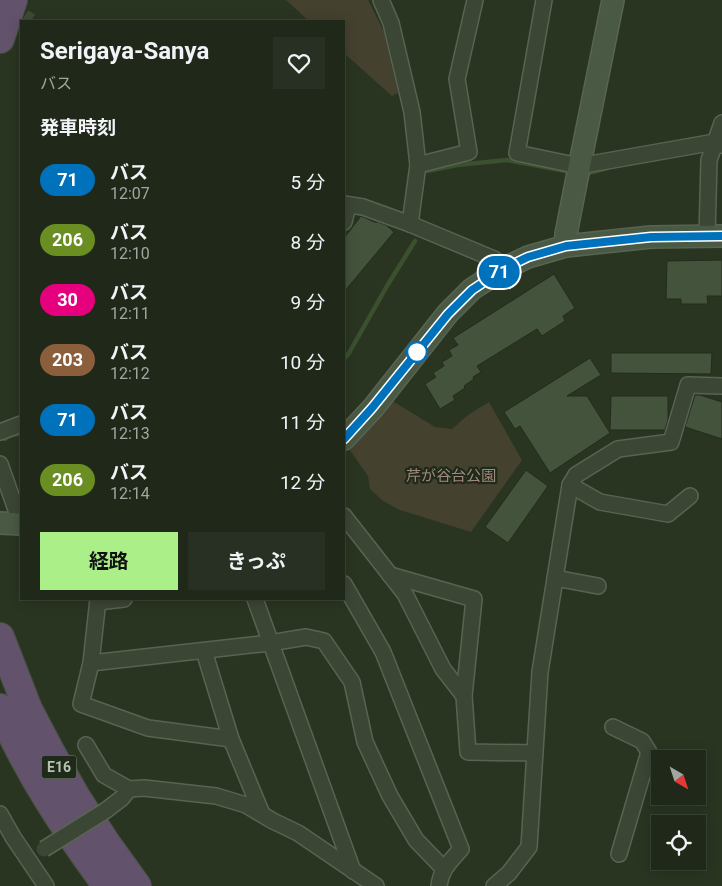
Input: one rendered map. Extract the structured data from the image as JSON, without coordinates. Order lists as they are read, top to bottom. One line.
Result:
{"streets":{"highway":["E16"]},"parks":["芹が谷台公園"],"lines":["bus line 71"],"north":"bottom right","page":{"on_map":"71","heading":[["Serigaya-Sanya","バス"],"発車時刻"],"list":[{"mark":"71","name":"バス","note":"12:07","value":"5 分"},{"mark":"206","name":"バス","note":"12:10","value":"8 分"},{"mark":"30","name":"バス","note":"12:11","value":"9 分"},{"mark":"203","name":"バス","note":"12:12","value":"10 分"},{"mark":"71","name":"バス","note":"12:13","value":"11 分"},{"mark":"206","name":"バス","note":"12:14","value":"12 分"}],"buttons":["経路","きっぷ"]}}
